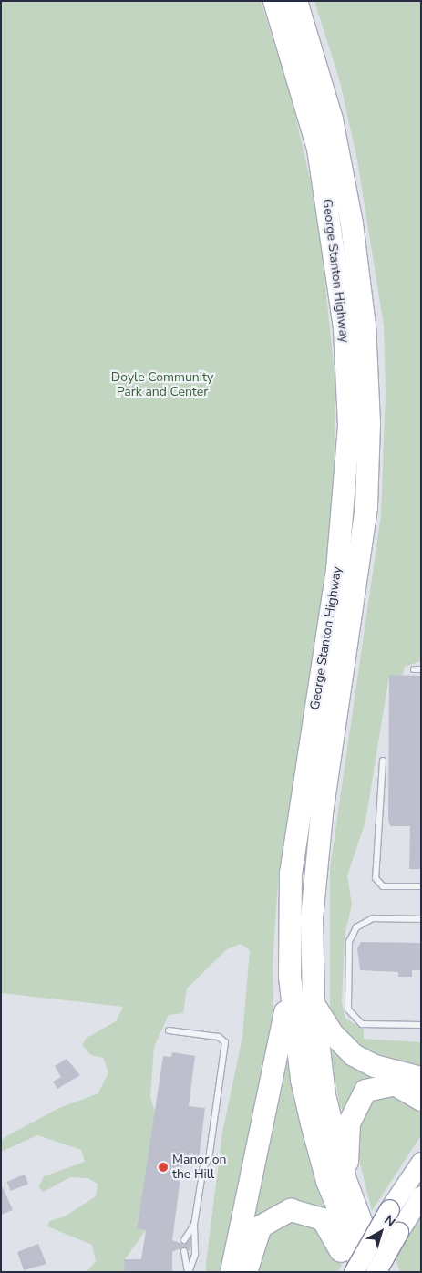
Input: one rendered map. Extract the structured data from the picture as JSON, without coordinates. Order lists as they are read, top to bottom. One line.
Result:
{"streets":{"highway":["George Stanton Highway"]},"parks":["Doyle Community Park and Center"],"places":["Manor on the Hill"],"north":"top right"}
